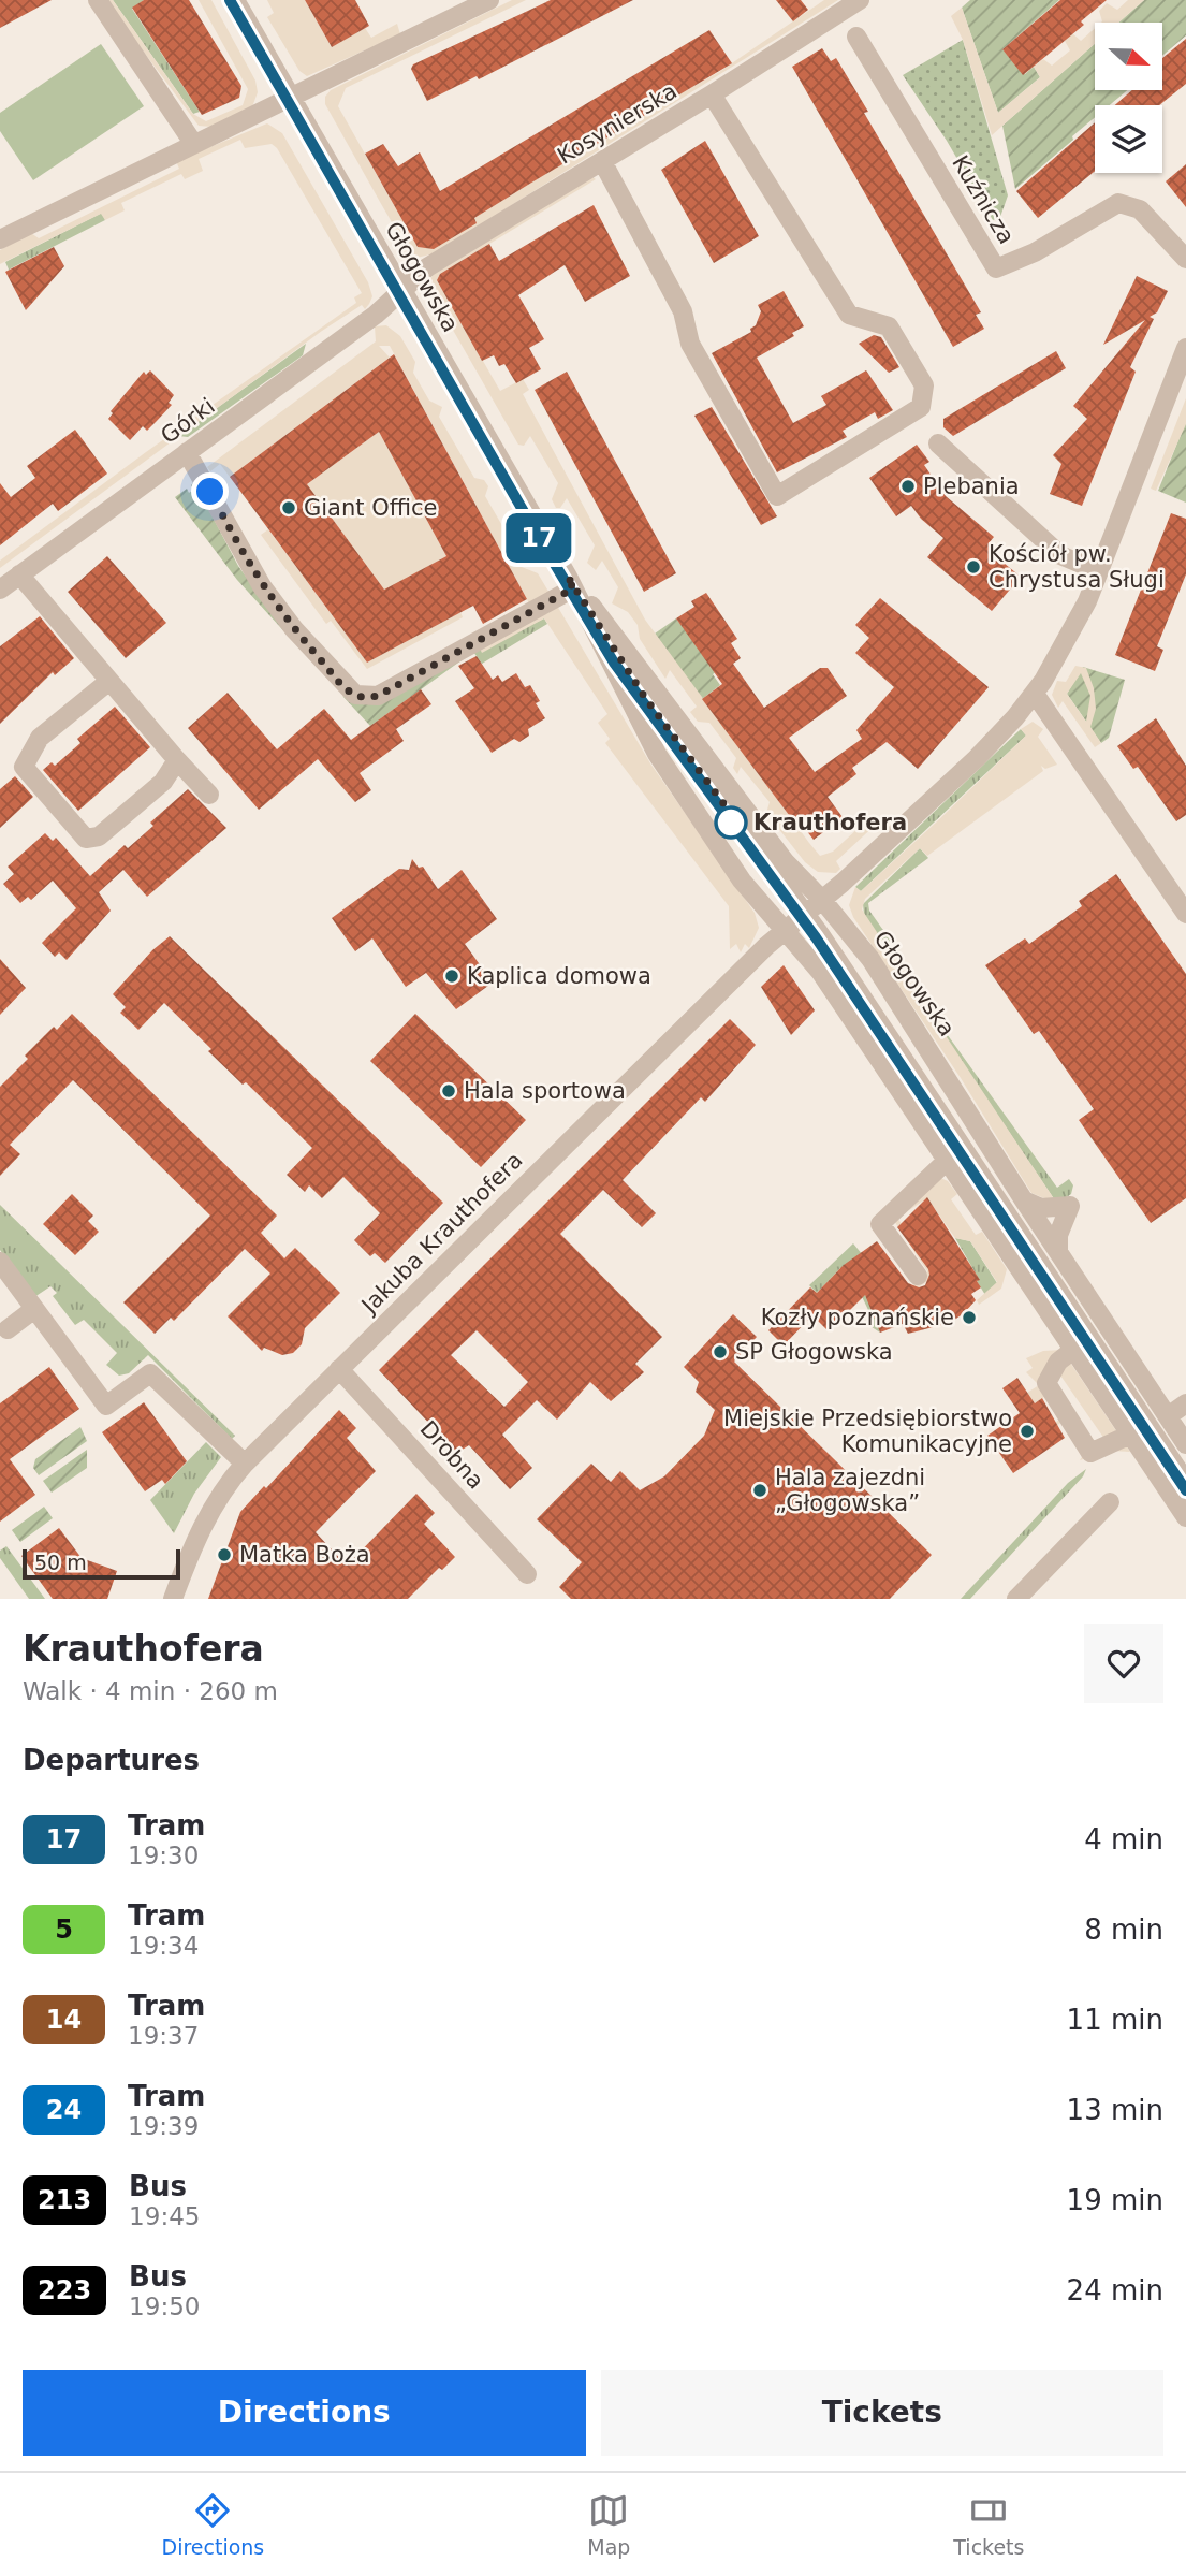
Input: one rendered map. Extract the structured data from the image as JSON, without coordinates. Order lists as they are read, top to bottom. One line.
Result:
{"streets":{"street":["Kosynierska","Kuźnicza","Głogowska","Górki","Jakuba Krauthofera","Drobna"]},"crossings":[["Kosynierska","Głogowska"],["Kosynierska","Górki"],["Głogowska","Górki"],["Głogowska","Jakuba Krauthofera"],["Jakuba Krauthofera","Drobna"]],"places":["Plebania","Giant Office","Kościół pw. Chrystusa Sługi","Krauthofera","Kaplica domowa","Hala sportowa","Kozły poznańskie","SP Głogowska","Miejskie Przedsiębiorstwo Komunikacyjne","Hala zajezdni „Głogowska”","Matka Boża"],"lines":["tram line 17"],"scale_bar":"50 m","north":"right","page":{"on_map":"17","scale":"50 m","heading":[["Krauthofera","Walk · 4 min · 260 m"],"Departures"],"list":[{"mark":"17","name":"Tram","note":"19:30","value":"4 min"},{"mark":"5","name":"Tram","note":"19:34","value":"8 min"},{"mark":"14","name":"Tram","note":"19:37","value":"11 min"},{"mark":"24","name":"Tram","note":"19:39","value":"13 min"},{"mark":"213","name":"Bus","note":"19:45","value":"19 min"},{"mark":"223","name":"Bus","note":"19:50","value":"24 min"}],"buttons":["Directions","Tickets"],"tabs":["Directions","Map","Tickets"]}}
